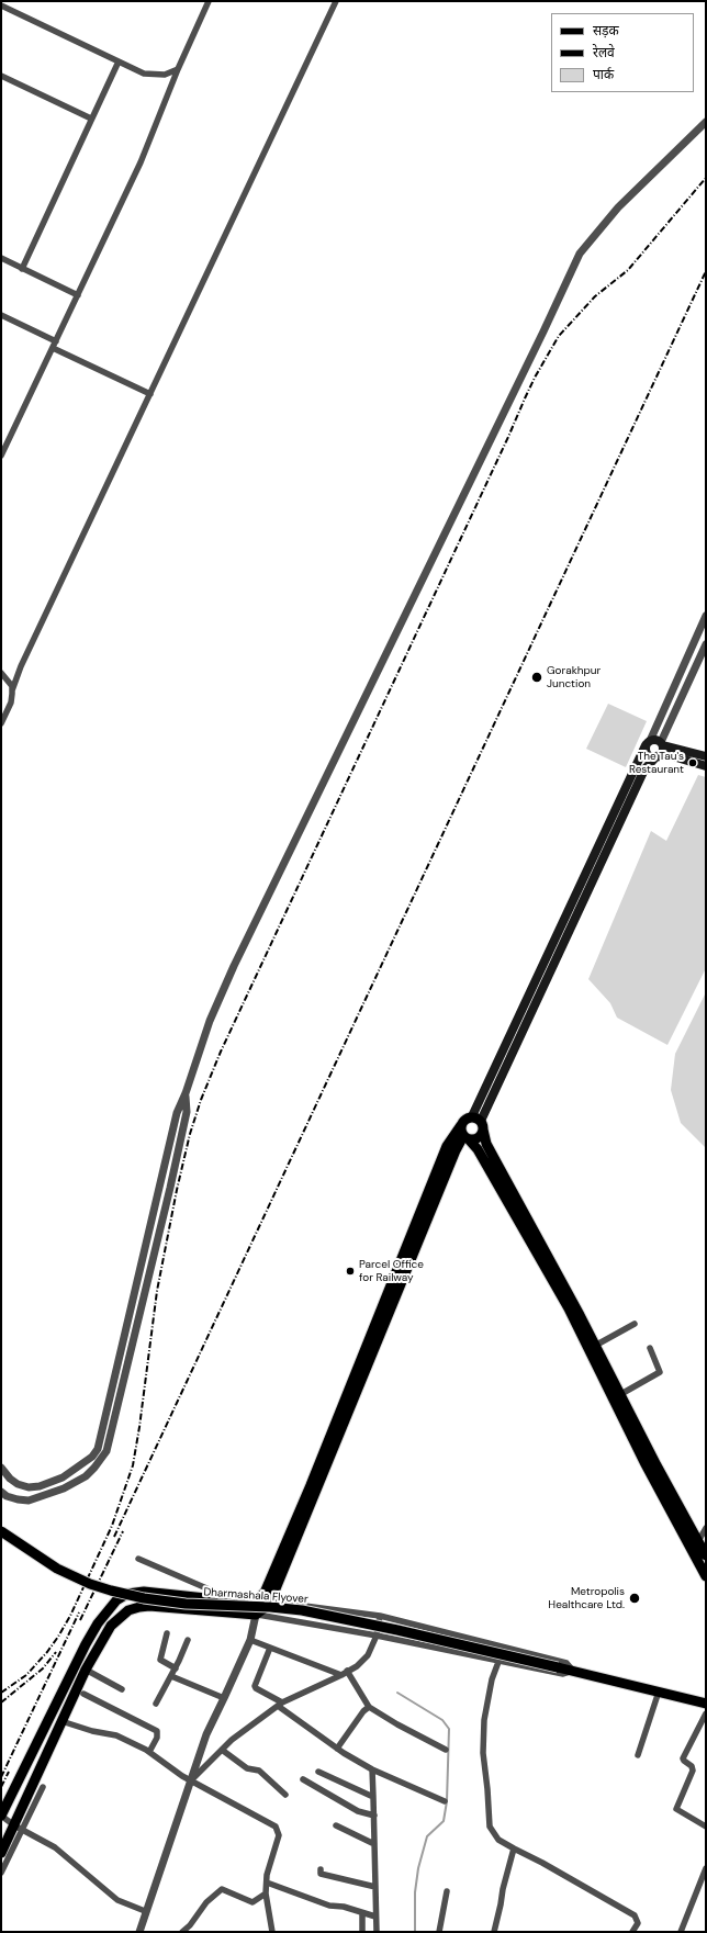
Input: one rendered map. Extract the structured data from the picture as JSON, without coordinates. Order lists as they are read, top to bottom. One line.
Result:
{"streets":{"main road":["Dharmashala Flyover"]},"places":["Gorakhpur Junction","The Tau's Restaurant","Parcel Office for Railway","Metropolis Healthcare Ltd."],"legend":["सड़क","रेलवे","पार्क"]}
